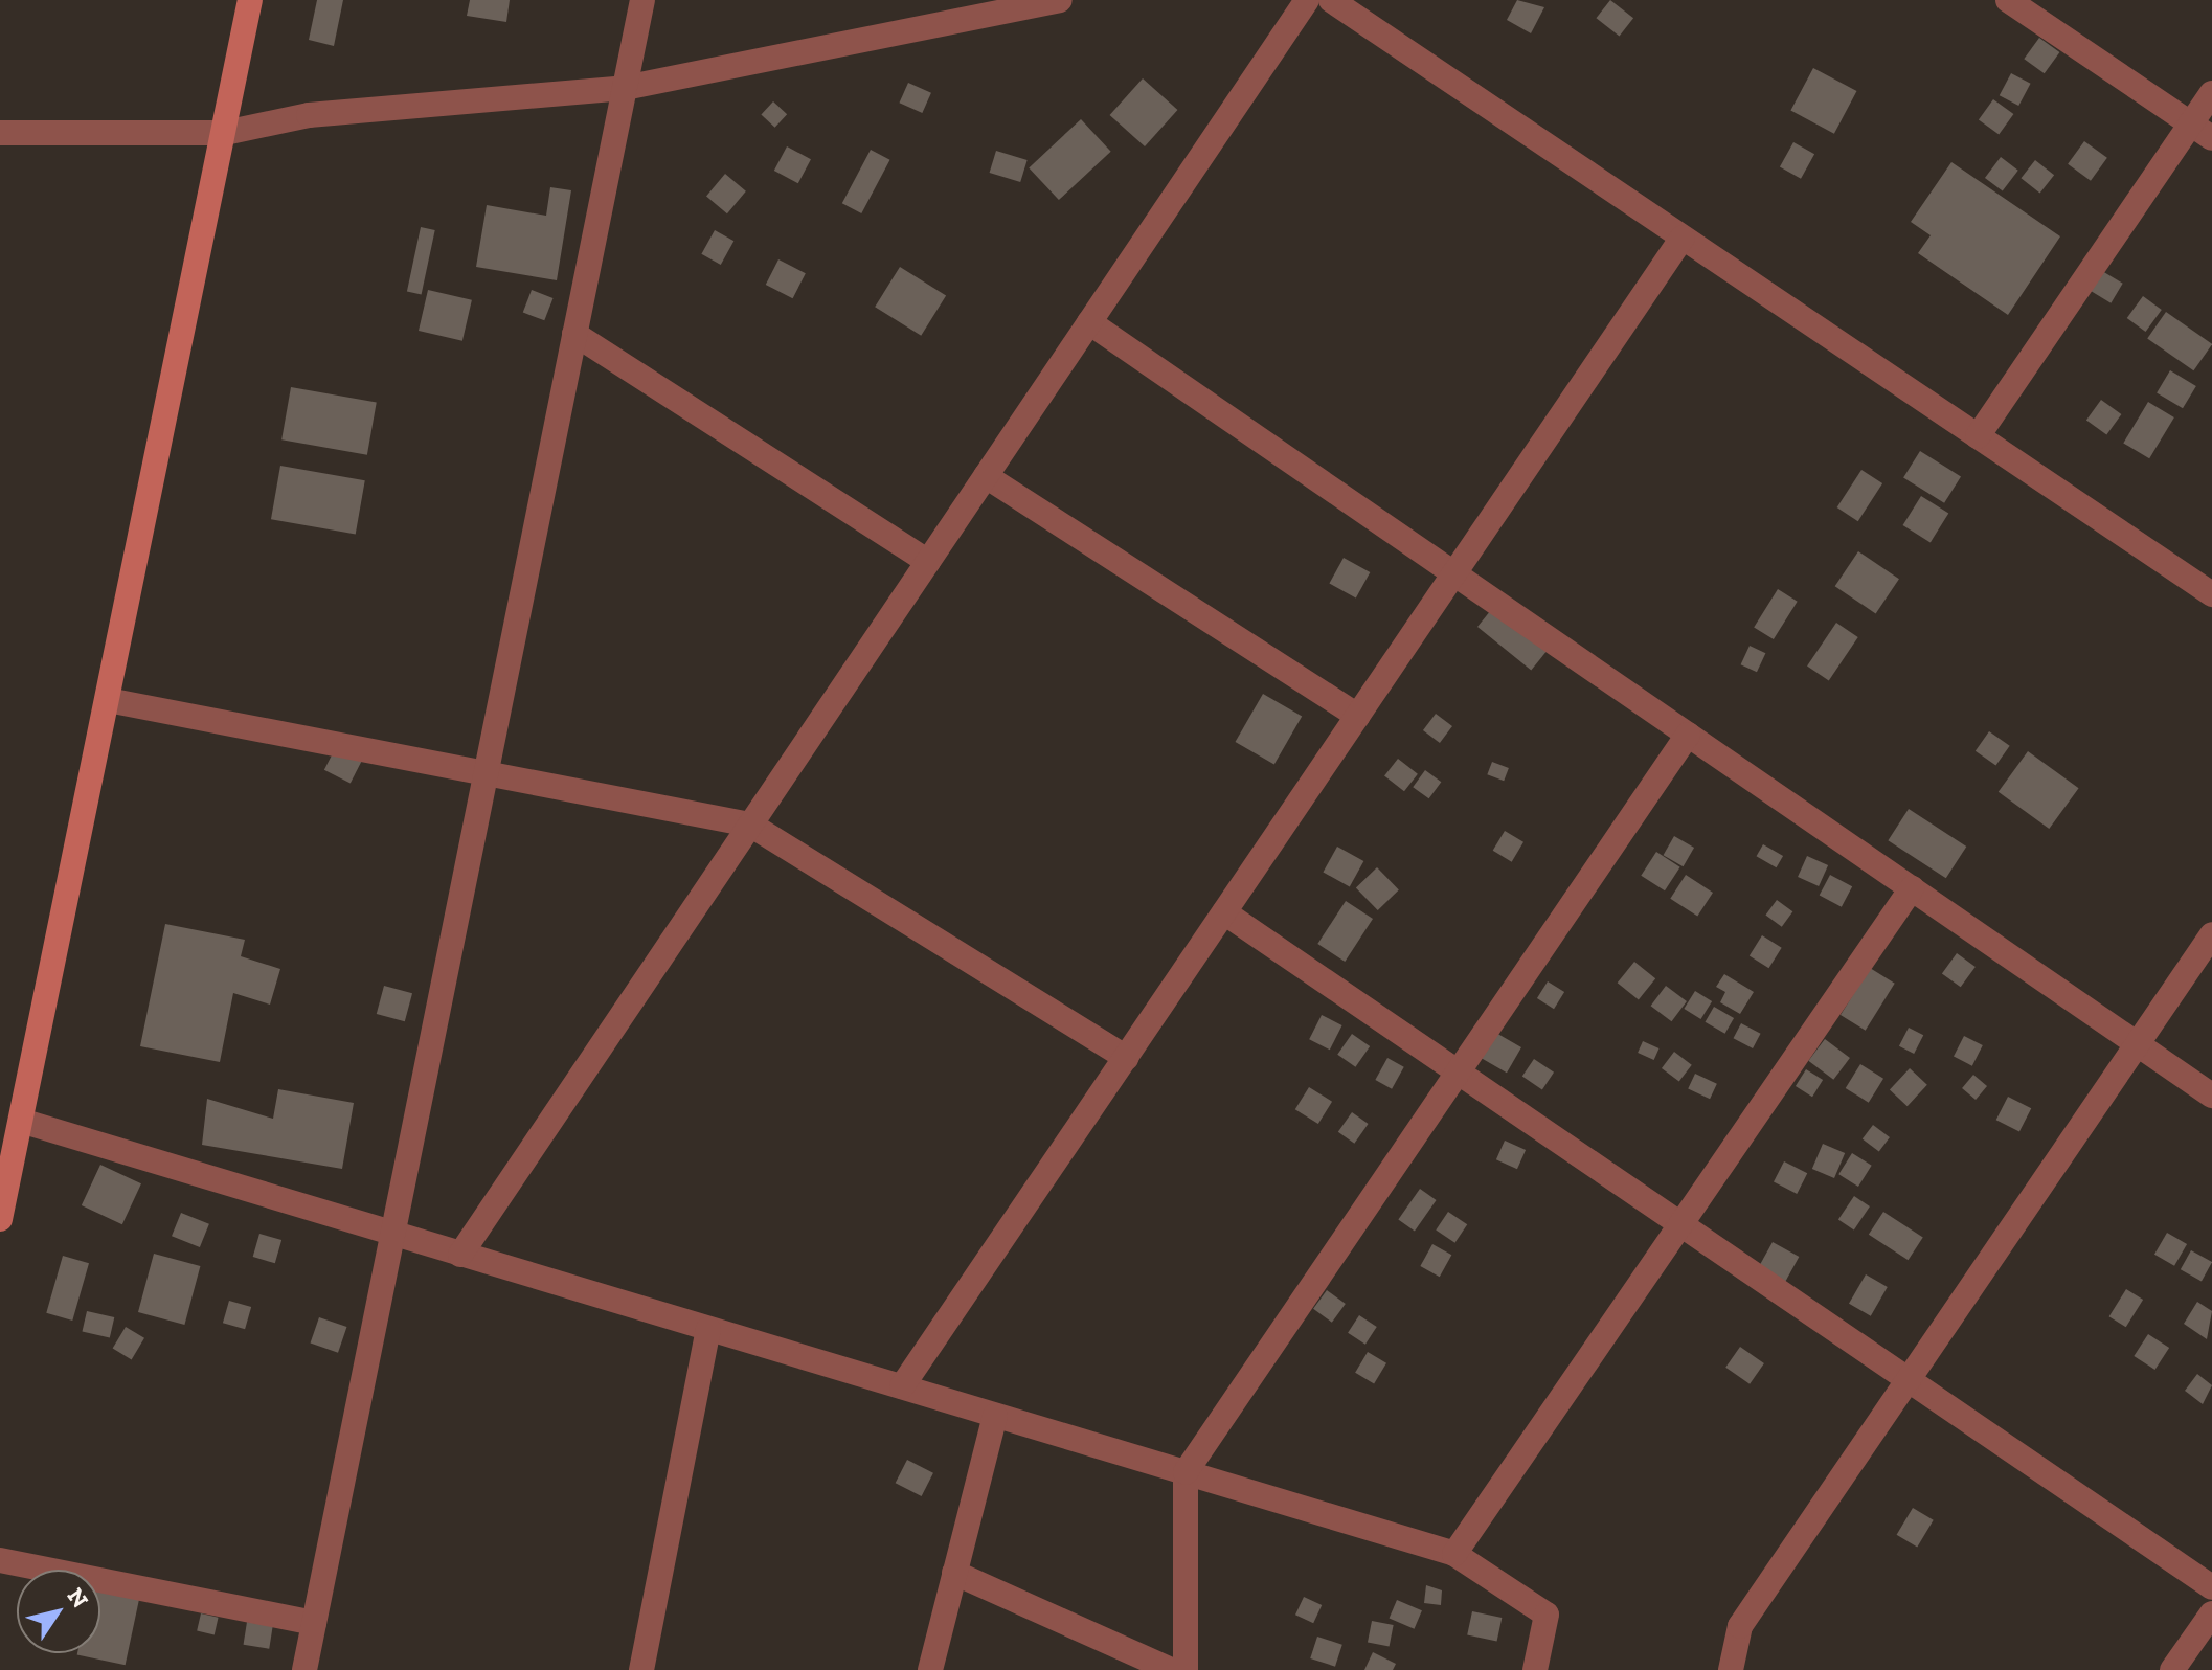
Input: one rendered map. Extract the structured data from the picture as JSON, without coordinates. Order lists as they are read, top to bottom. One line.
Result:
{"north":"top right"}
